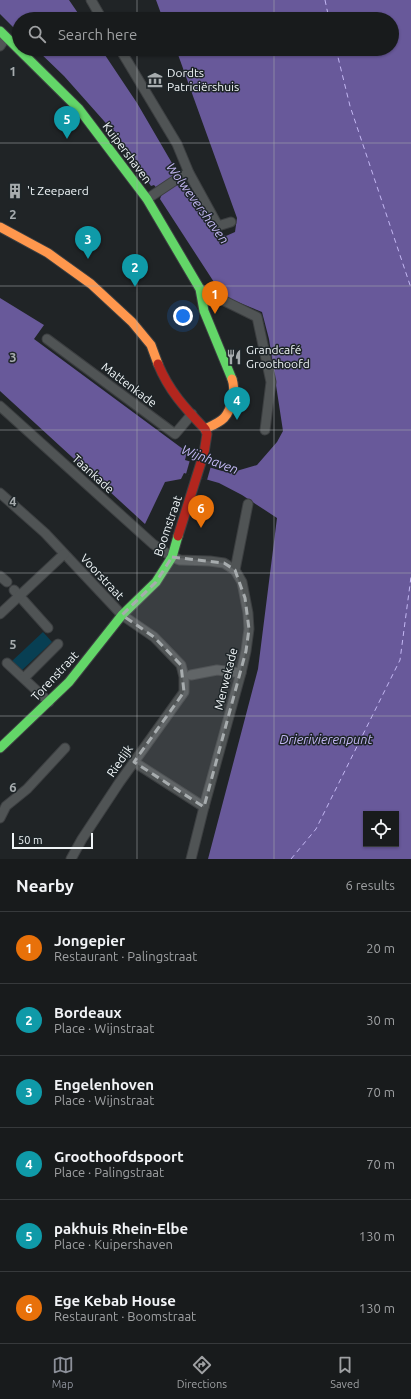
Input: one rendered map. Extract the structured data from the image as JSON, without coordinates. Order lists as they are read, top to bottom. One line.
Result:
{"streets":{"street":["Kuipershaven","Mattenkade","Taankade","Boomstraat","Voorstraat","Torenstraat","Merwekade","Riedijk"]},"crossings":[["Kuipershaven","Boomstraat"],["Taankade","Boomstraat"],["Boomstraat","Voorstraat"],["Boomstraat","Torenstraat"],["Voorstraat","Torenstraat"],["Voorstraat","Riedijk"]],"water":["Wolwevershaven","Wijnhaven","Drierivierenpunt"],"places":{"museum":["Dordts Patriciërshuis"],"building":["'t Zeepaerd"],"restaurant":["Grandcafé Groothoofd"]},"scale_bar":"50 m","page":{"search":"Search here","pins":["5","3","2","1","4","6"],"scale":"50 m","heading":["Nearby","6 results"],"list":[{"mark":"1","name":"Jongepier","note":"Restaurant · Palingstraat","value":"20 m"},{"mark":"2","name":"Bordeaux","note":"Place · Wijnstraat","value":"30 m"},{"mark":"3","name":"Engelenhoven","note":"Place · Wijnstraat","value":"70 m"},{"mark":"4","name":"Groothoofdspoort","note":"Place · Palingstraat","value":"70 m"},{"mark":"5","name":"pakhuis Rhein-Elbe","note":"Place · Kuipershaven","value":"130 m"},{"mark":"6","name":"Ege Kebab House","note":"Restaurant · Boomstraat","value":"130 m"}],"nav":["Map","Directions","Saved"]},"grid":{"rows":["1","2","3","4","5","6"]}}
